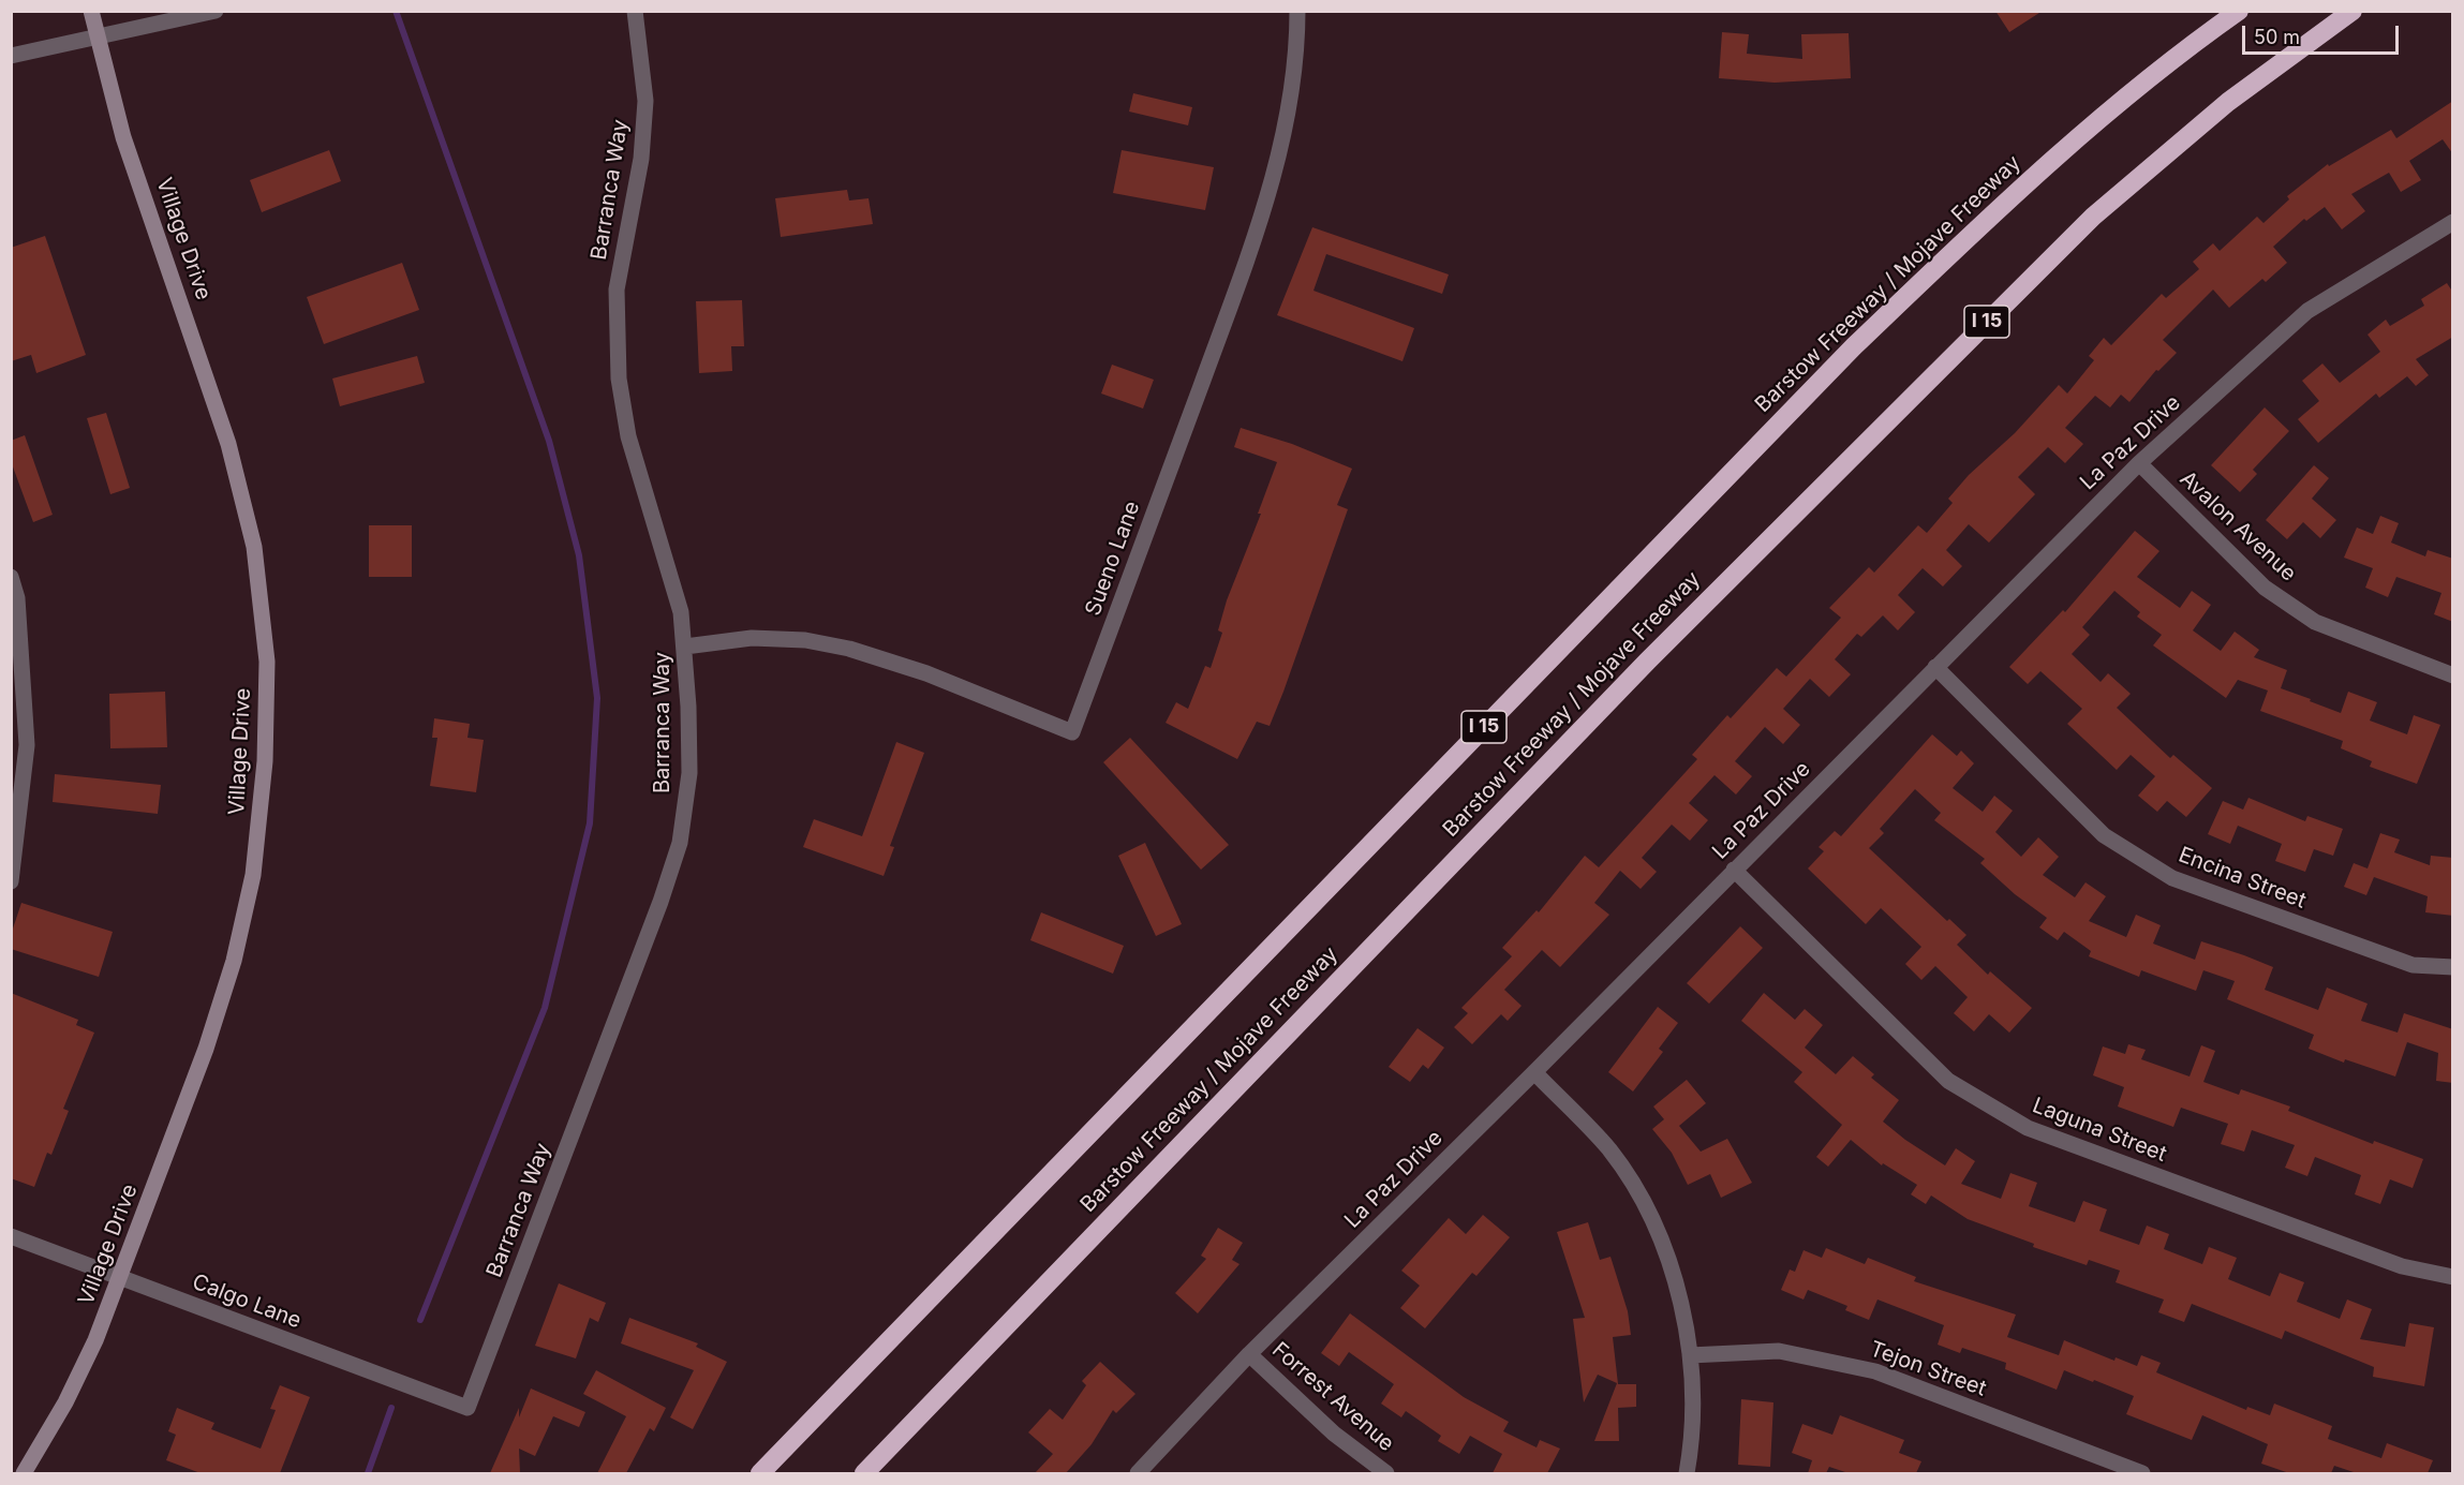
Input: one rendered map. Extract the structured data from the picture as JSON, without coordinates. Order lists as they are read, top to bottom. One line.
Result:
{"streets":{"highway":["Barstow Freeway / Mojave Freeway","I 15"],"main road":["Village Drive"],"street":["Barranca Way","La Paz Drive","Avalon Avenue","Sueno Lane","Encina Street","Laguna Street","Calgo Lane","Tejon Street","Forrest Avenue"]},"crossings":[["Barranca Way","Sueno Lane"],["Barranca Way","Calgo Lane"],["Village Drive","Calgo Lane"],["La Paz Drive","Avalon Avenue"],["La Paz Drive","Encina Street"],["La Paz Drive","Laguna Street"],["La Paz Drive","Forrest Avenue"]],"scale_bar":"50 m"}
